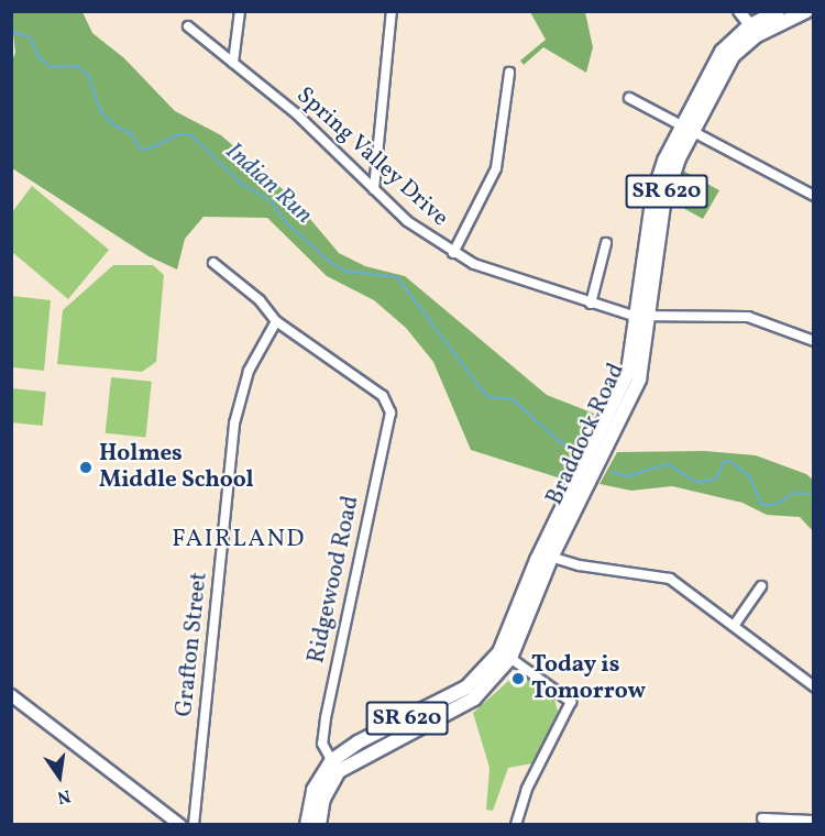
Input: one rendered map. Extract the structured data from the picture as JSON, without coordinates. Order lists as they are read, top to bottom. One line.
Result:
{"streets":{"main road":["SR 620","Braddock Road"],"street":["Spring Valley Drive","Ridgewood Road","Grafton Street"]},"crossings":[["Spring Valley Drive","Braddock Road"],["Braddock Road","Ridgewood Road"],["Ridgewood Road","Grafton Street"]],"districts":["FAIRLAND"],"water":["Indian Run"],"places":["Holmes Middle School","Today is Tomorrow"],"north":"bottom"}
